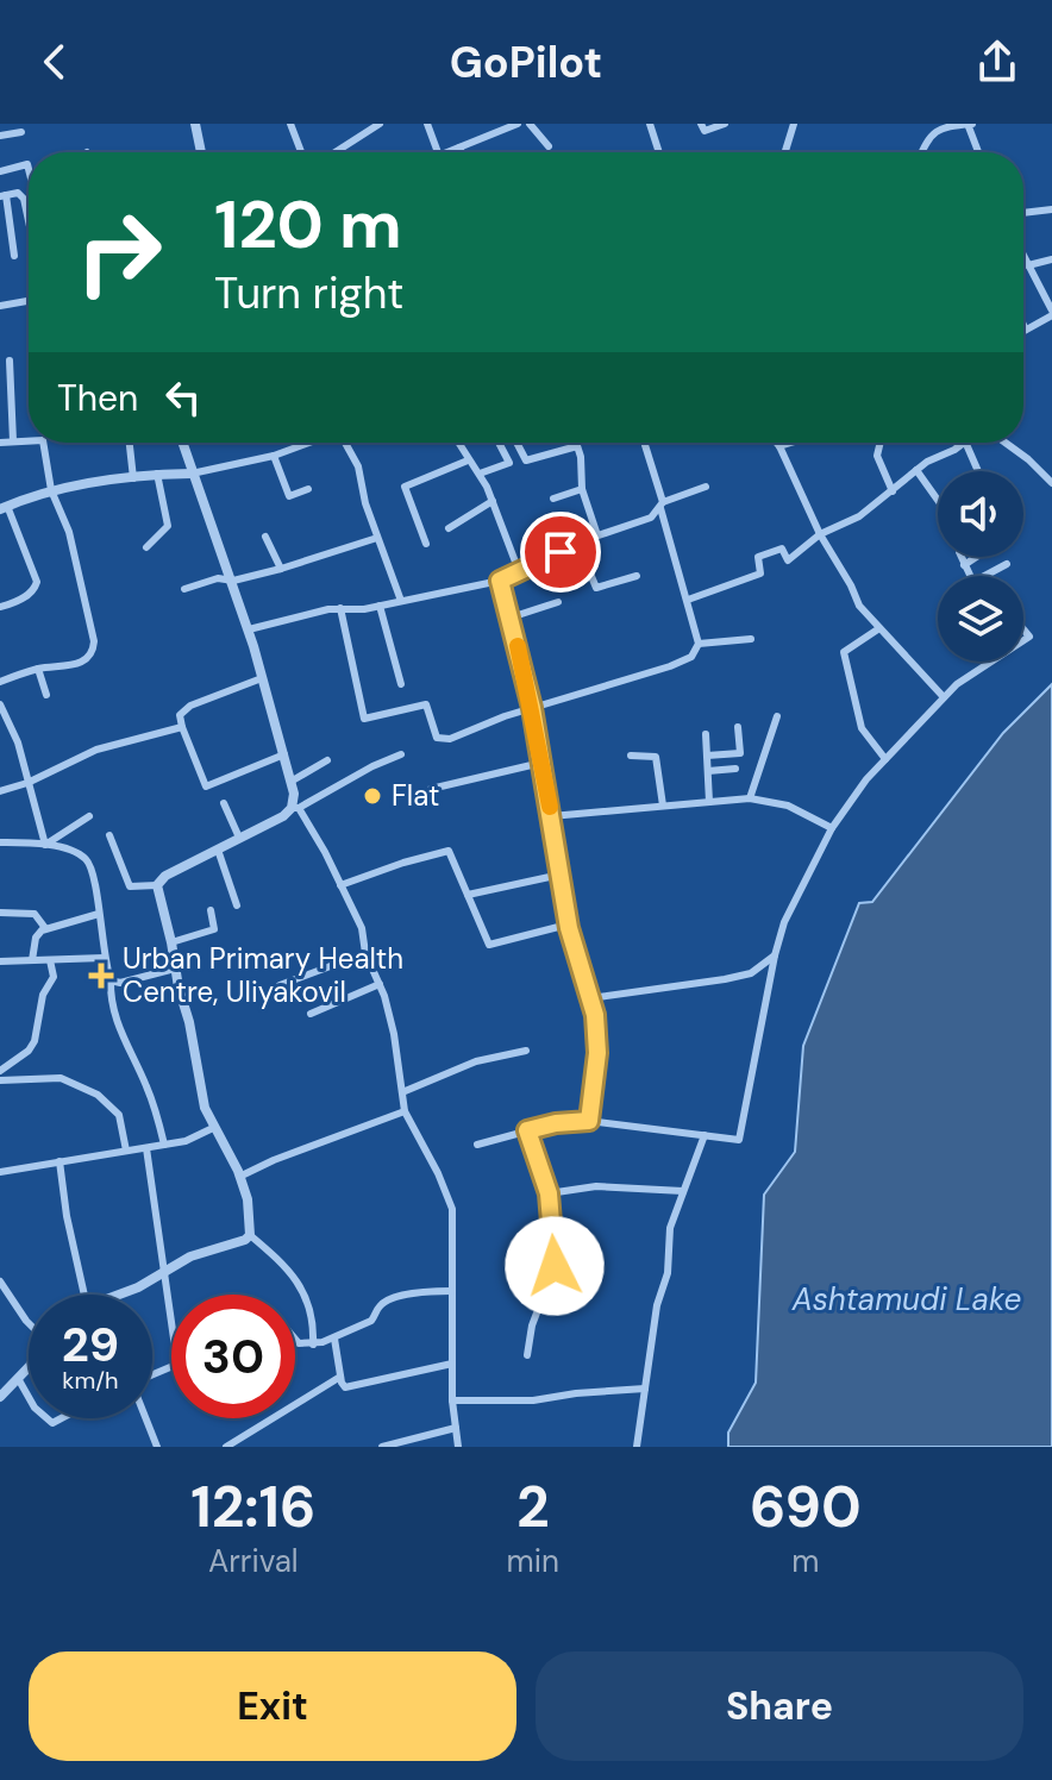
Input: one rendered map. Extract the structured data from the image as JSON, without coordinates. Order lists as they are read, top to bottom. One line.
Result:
{"water":["Ashtamudi Lake"],"places":{"other":["Flat"],"health":["Urban Primary Health Centre, Uliyakovil"]},"page":{"header":"GoPilot","turn":["120 m","Turn right"],"then":"Then","speed":"29 km/h","limit":"30","eta":["12:16","Arrival","2","min","690","m"],"buttons":["Exit","Share"]}}
